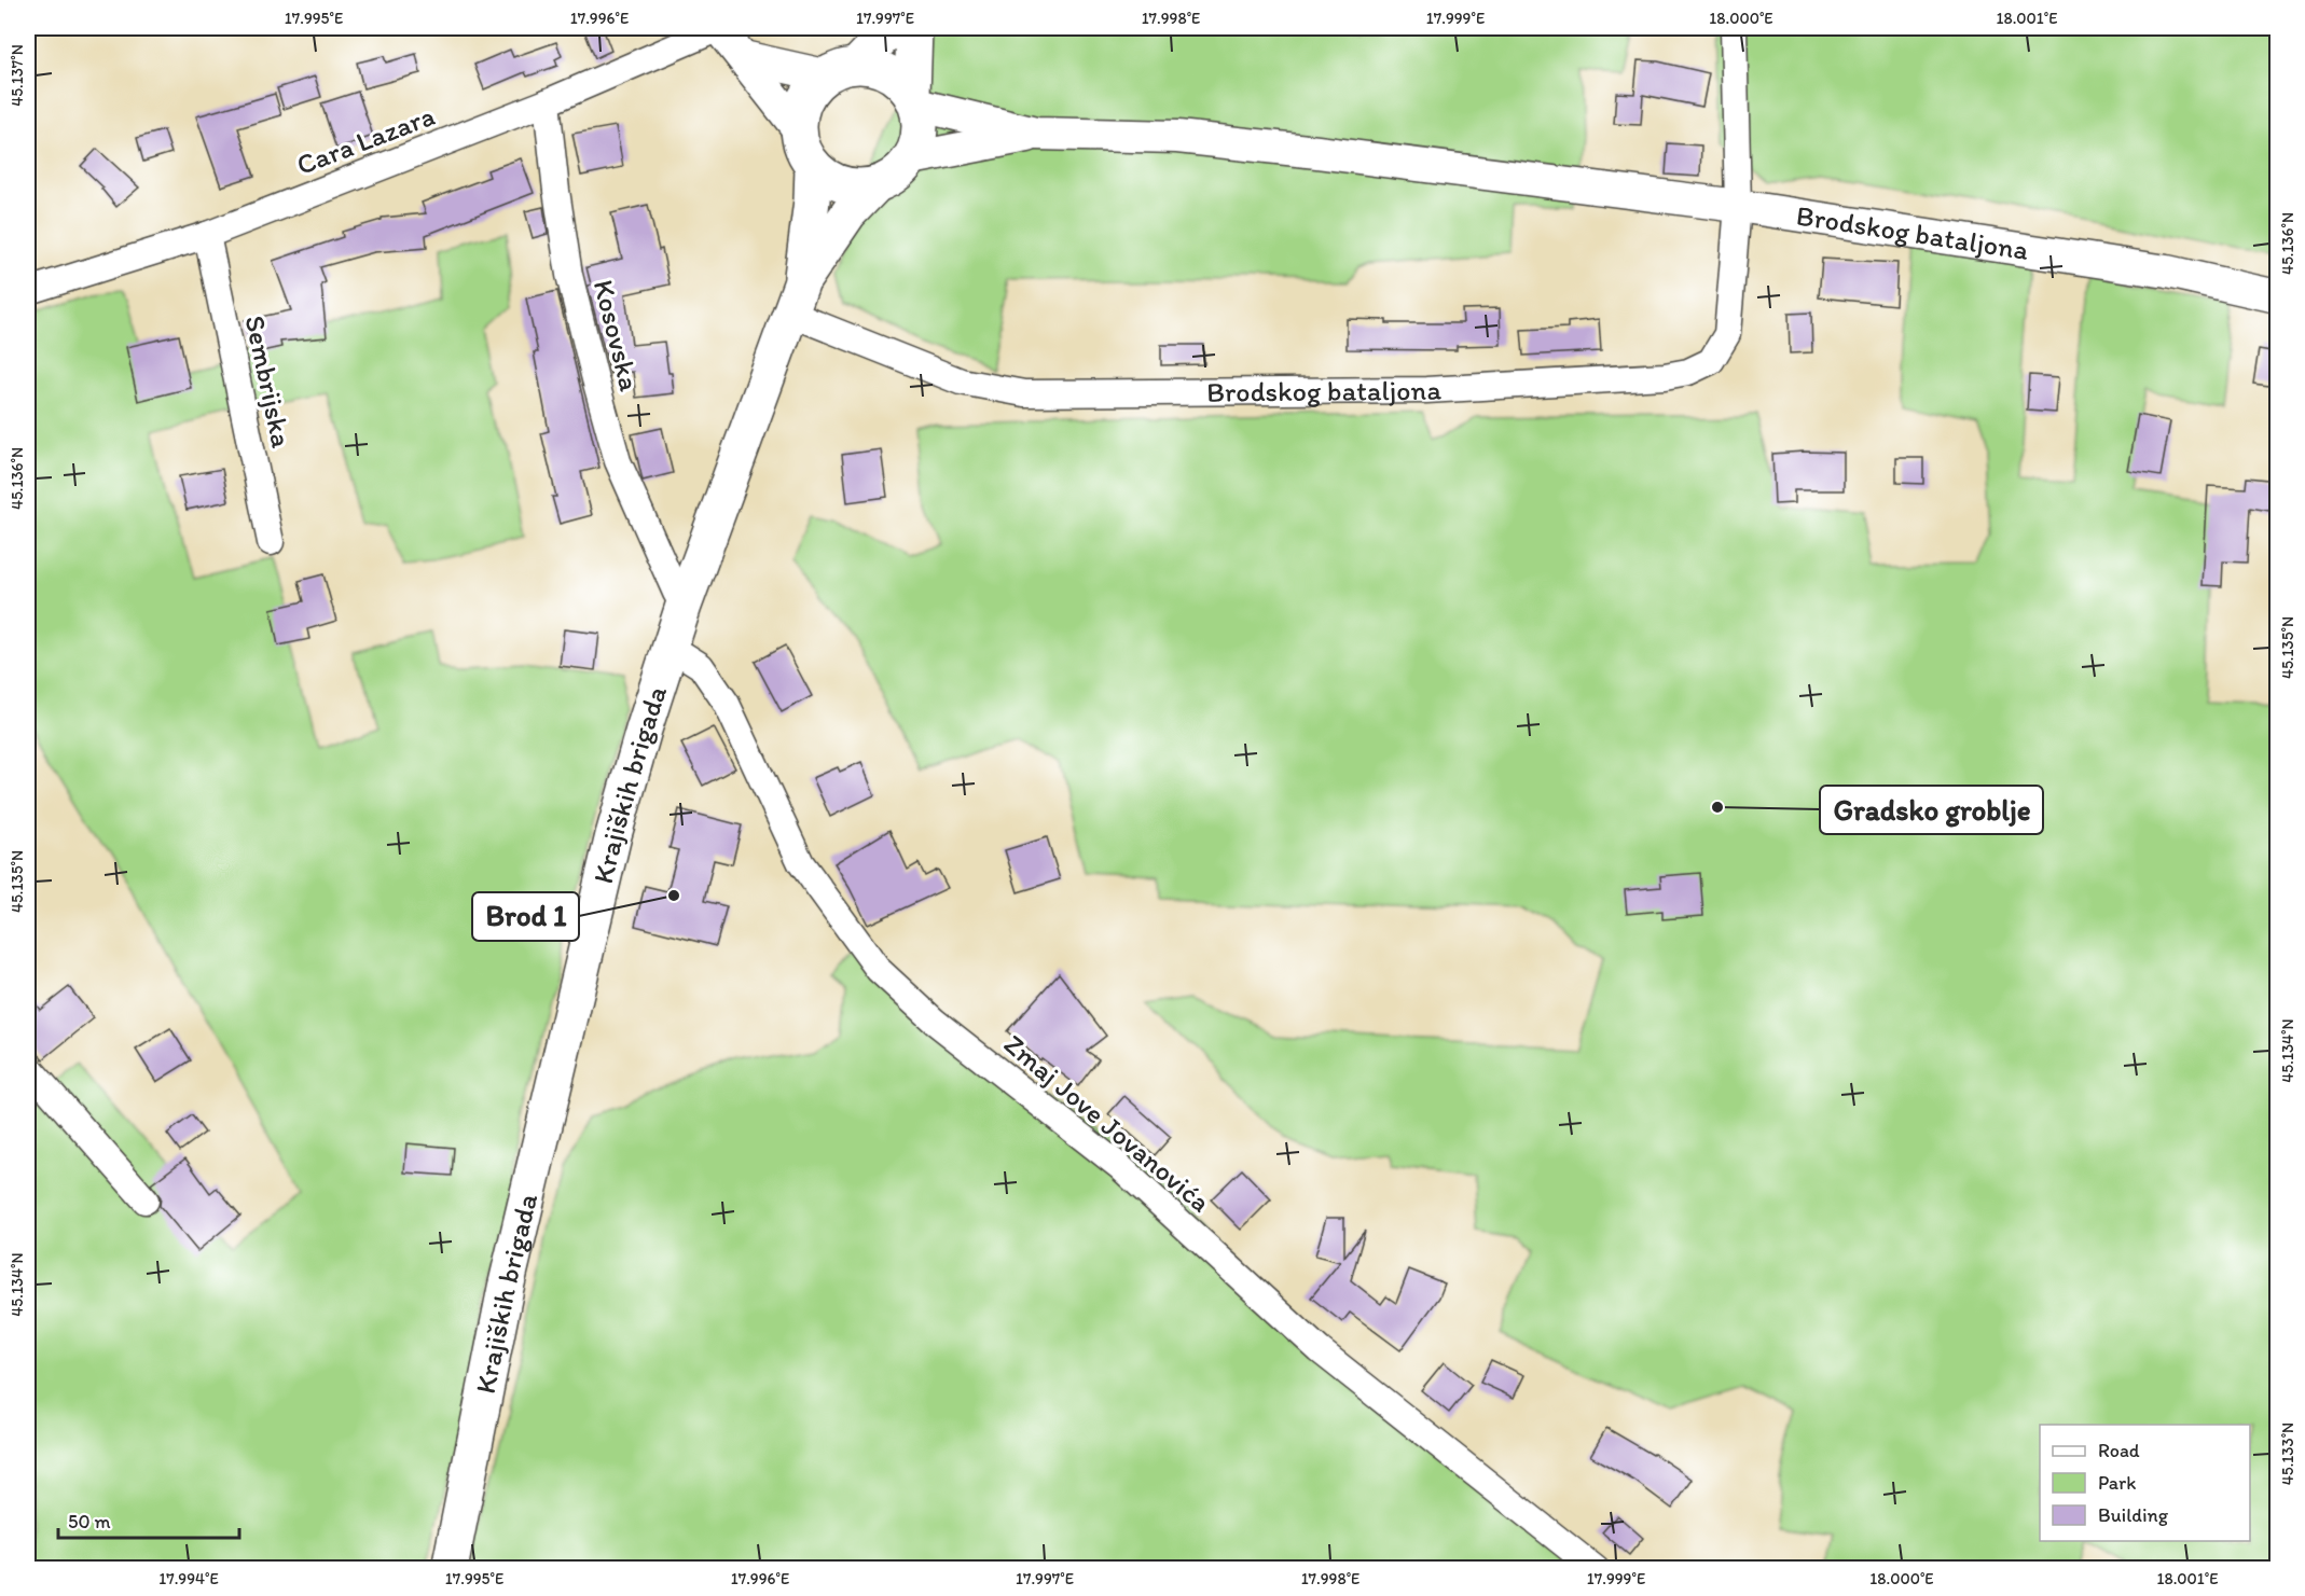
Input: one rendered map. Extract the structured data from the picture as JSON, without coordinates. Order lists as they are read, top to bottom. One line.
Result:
{"streets":{"main road":["Krajiških brigada"],"street":["Cara Lazara","Brodskog bataljona","Kosovska","Sembrijska","Zmaj Jove Jovanovića"]},"crossings":[["Cara Lazara","Kosovska"],["Cara Lazara","Sembrijska"],["Brodskog bataljona","Krajiških brigada"],["Kosovska","Krajiških brigada"],["Krajiških brigada","Zmaj Jove Jovanovića"]],"places":["Gradsko groblje","Brod 1"],"legend":["Road","Park","Building"],"scale_bar":"50 m","coordinates":["17.995°E","17.996°E","17.997°E","17.998°E","17.999°E","18.000°E","18.001°E","45.137°N","45.136°N","45.135°N","45.134°N","45.133°N","17.994°E"]}
